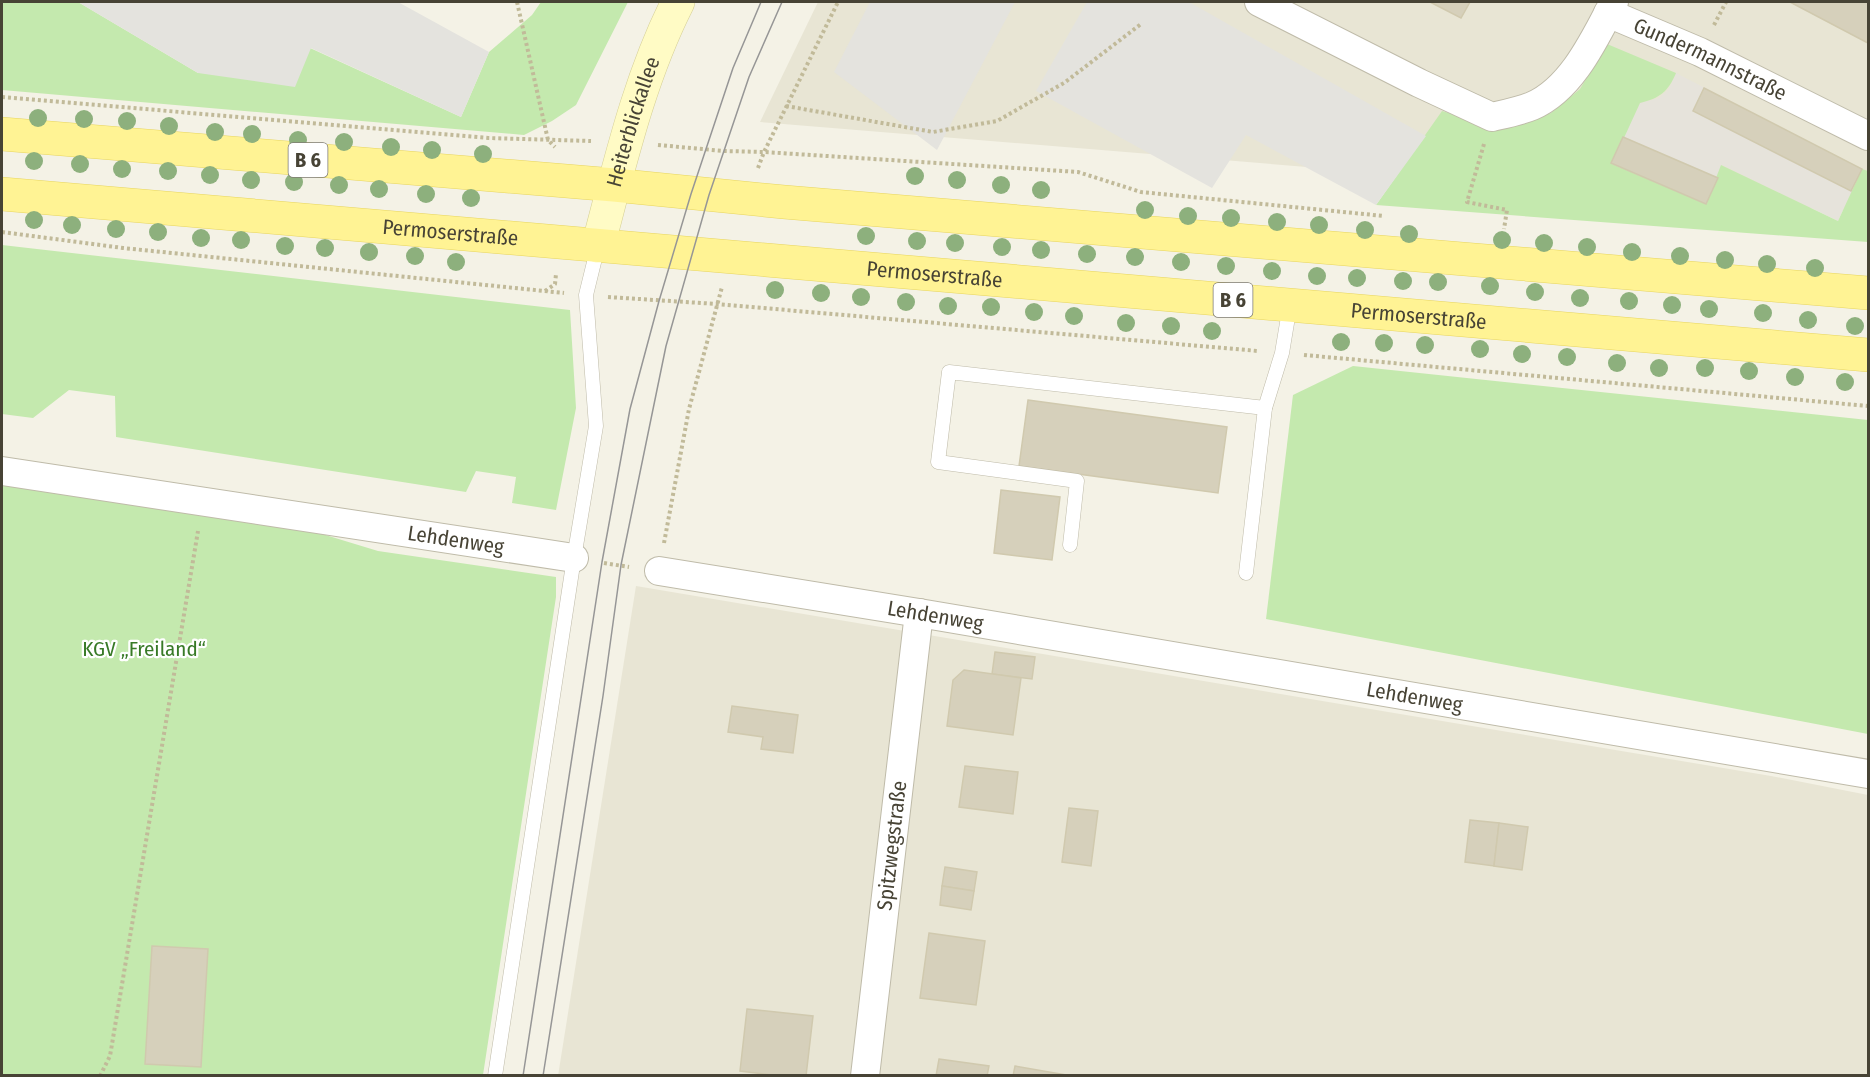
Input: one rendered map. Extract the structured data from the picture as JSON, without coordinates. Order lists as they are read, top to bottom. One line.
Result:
{"streets":{"main road":["Heiterblickallee","B 6","Permoserstraße"],"street":["Gundermannstraße","Lehdenweg","Spitzwegstraße"]},"crossings":[["Heiterblickallee","B 6"],["Heiterblickallee","Permoserstraße"],["Lehdenweg","Spitzwegstraße"]],"parks":["KGV „Freiland“"]}
